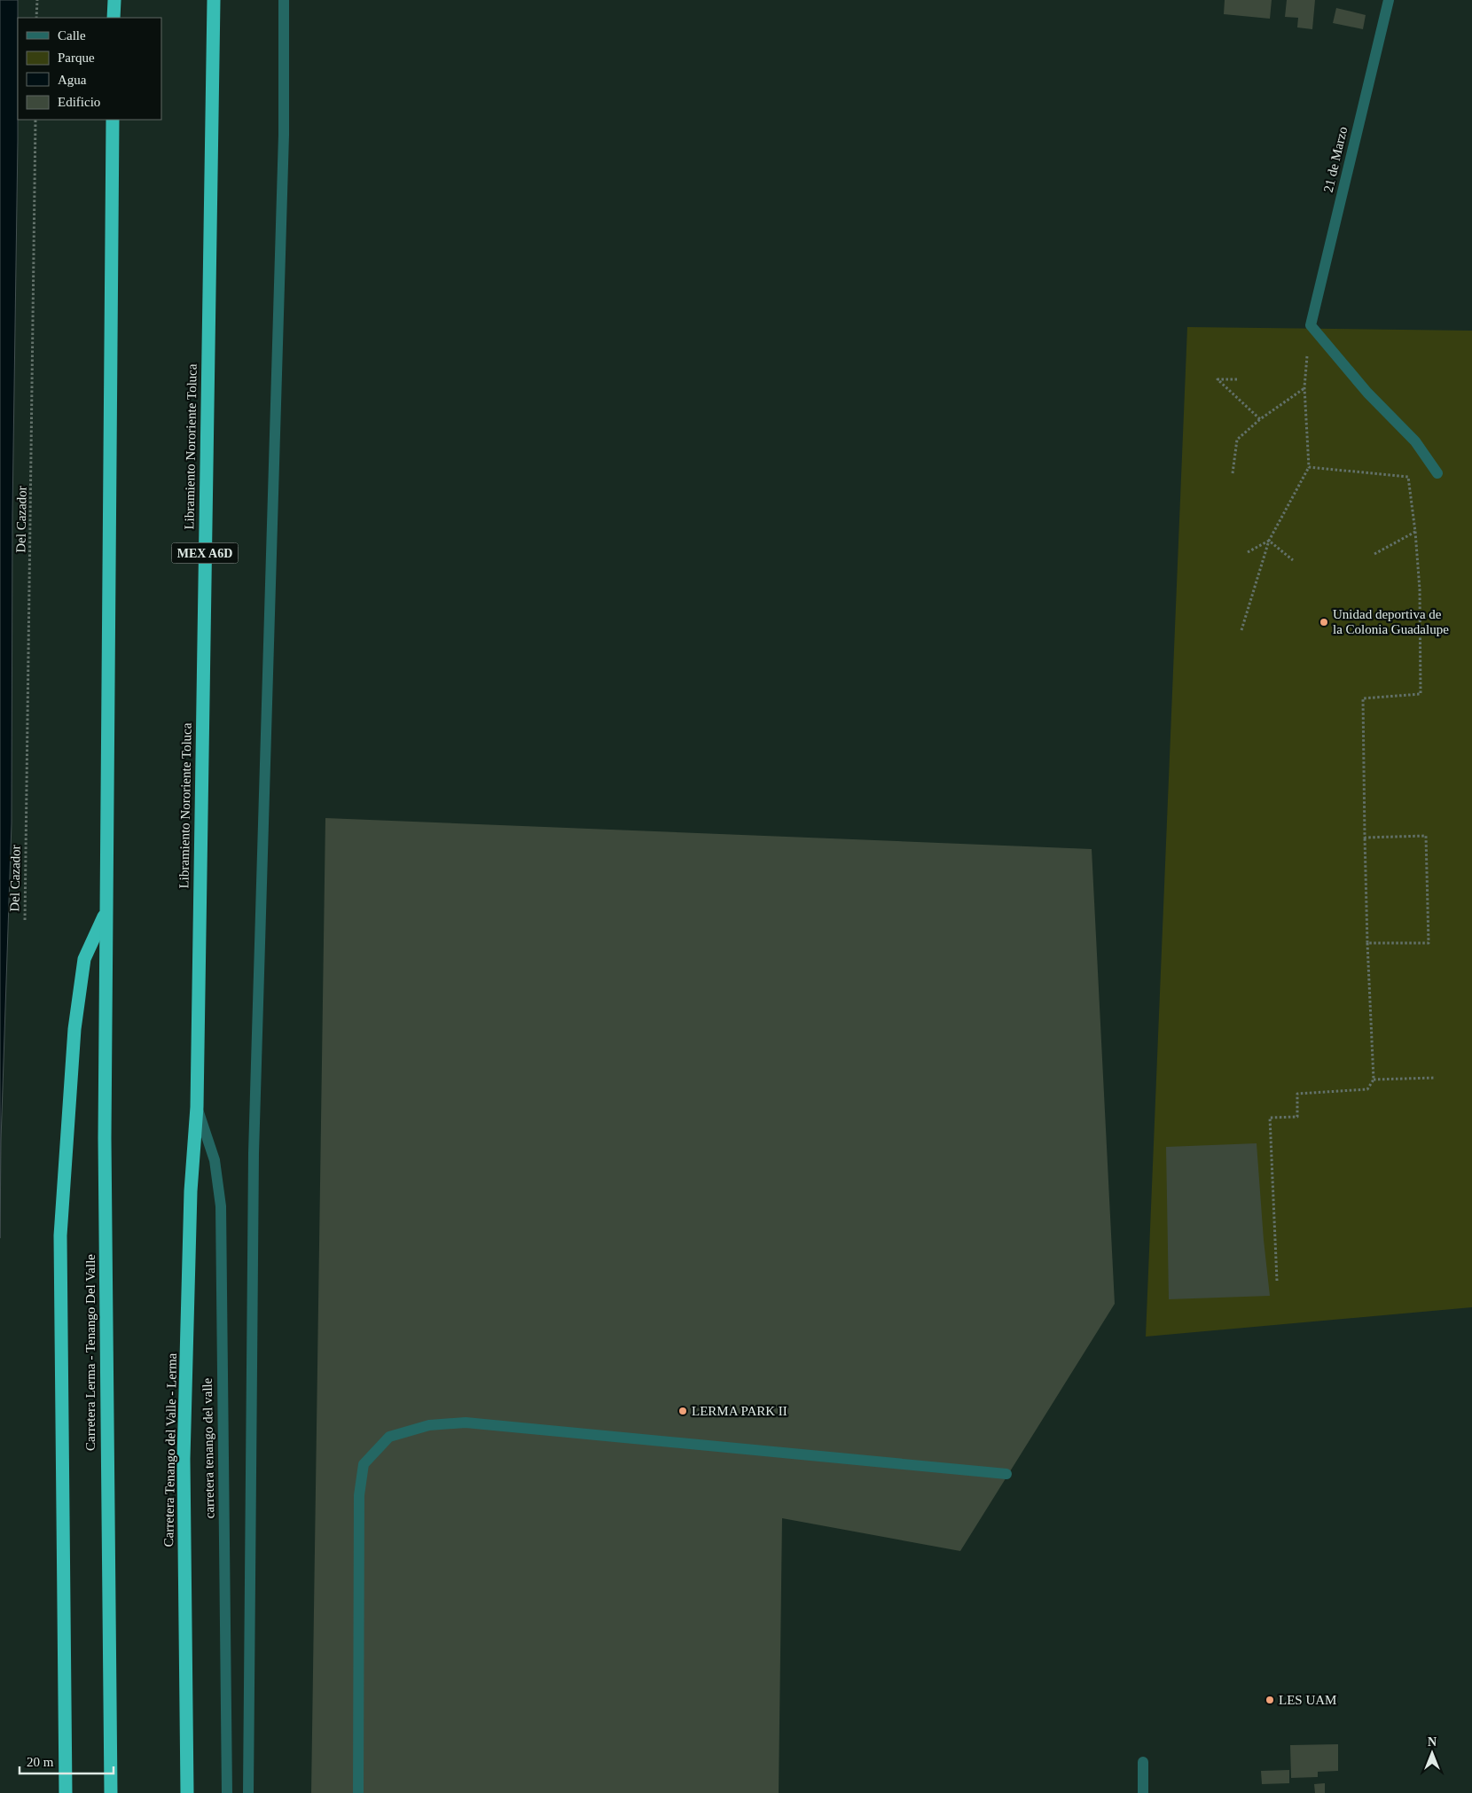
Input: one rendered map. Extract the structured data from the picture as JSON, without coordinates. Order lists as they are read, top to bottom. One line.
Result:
{"streets":{"highway":["Libramiento Nororiente Toluca","MEX A6D","Carretera Lerma - Tenango Del Valle","Carretera Tenango del Valle - Lerma"],"street":["21 de Marzo","carretera tenango del valle"],"path":["Del Cazador"]},"crossings":[["Libramiento Nororiente Toluca","carretera tenango del valle"],["Libramiento Nororiente Toluca","Carretera Tenango del Valle - Lerma"],["carretera tenango del valle","Carretera Tenango del Valle - Lerma"]],"places":["Unidad deportiva de la Colonia Guadalupe","LERMA PARK II","LES UAM"],"legend":["Calle","Parque","Agua","Edificio"],"scale_bar":"20 m","north":"top"}
